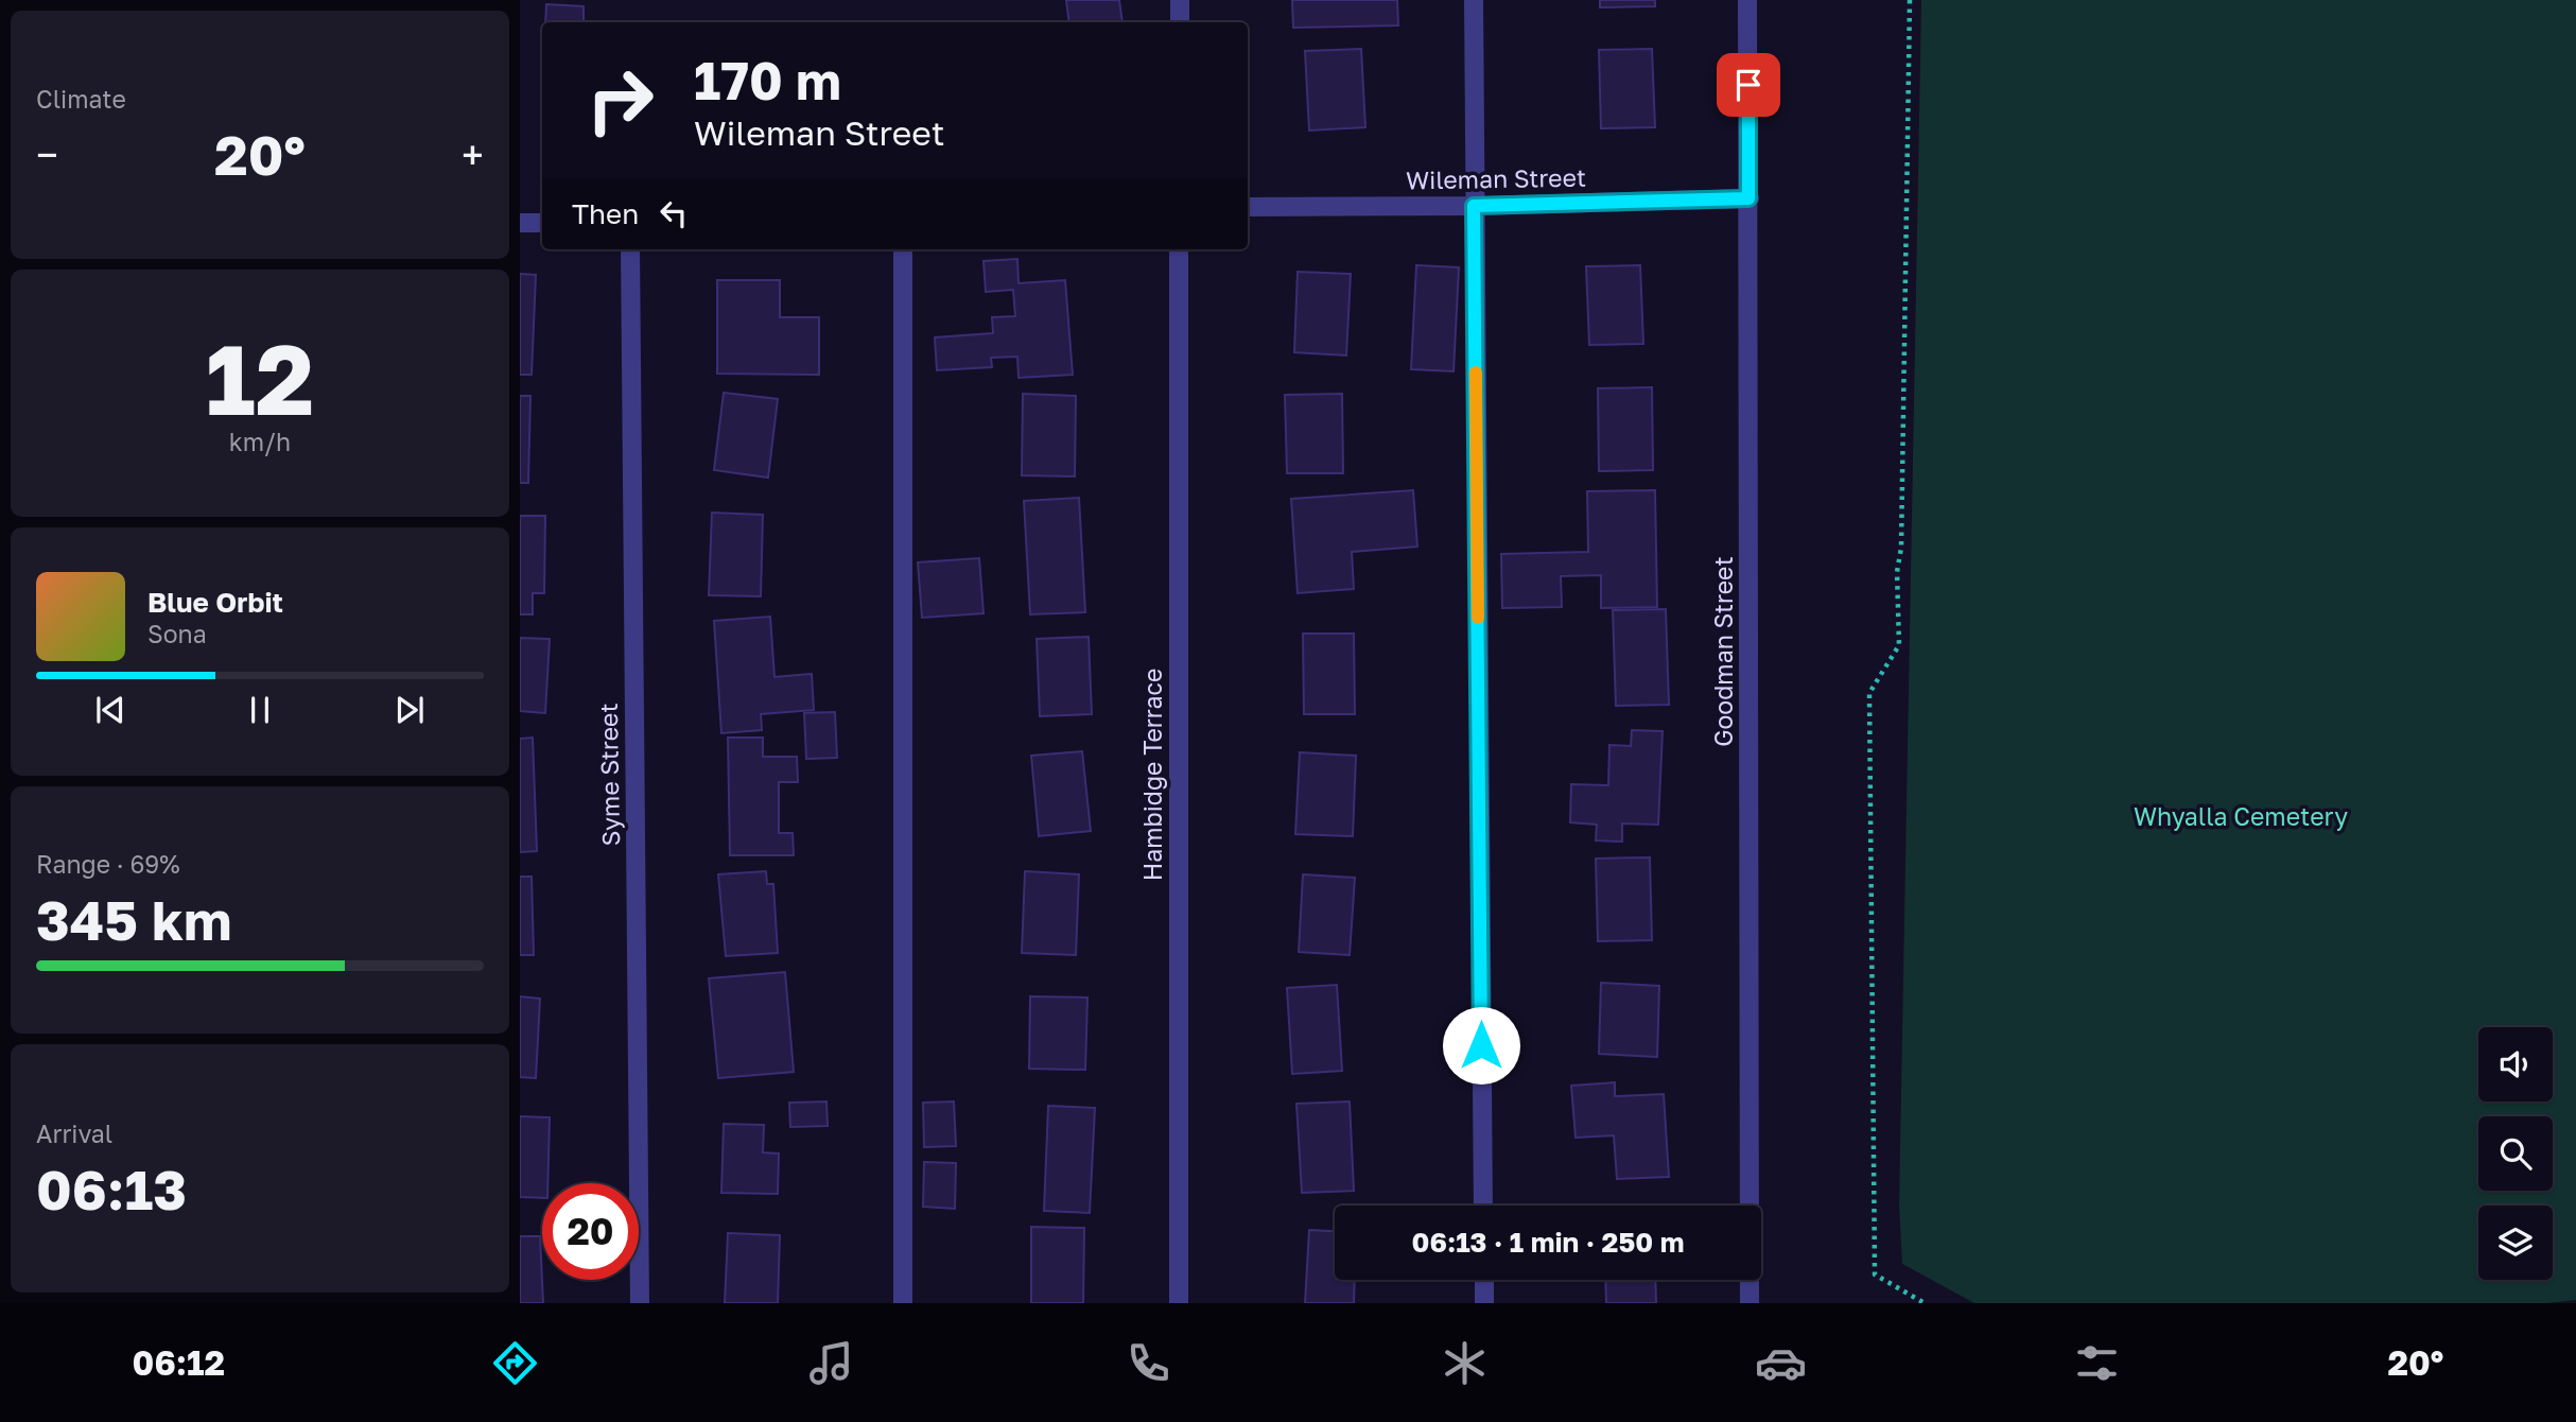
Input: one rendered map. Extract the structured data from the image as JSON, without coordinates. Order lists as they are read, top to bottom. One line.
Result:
{"streets":{"street":["Wileman Street","Goodman Street","Syme Street","Hambidge Terrace"]},"crossings":[["Wileman Street","Goodman Street"]],"parks":["Whyalla Cemetery"],"page":{"tile":["Climate",["12","km/h"],["Range · 69%","345 km"],["Arrival","06:13"]],"turn":["170 m","Wileman Street"],"heat":["−","20°","+"],"then":"Then","song":["Blue Orbit","Sona"],"limit":"20","trip":"06:13 · 1 min · 250 m","tabs":["06:12","20°"]}}
